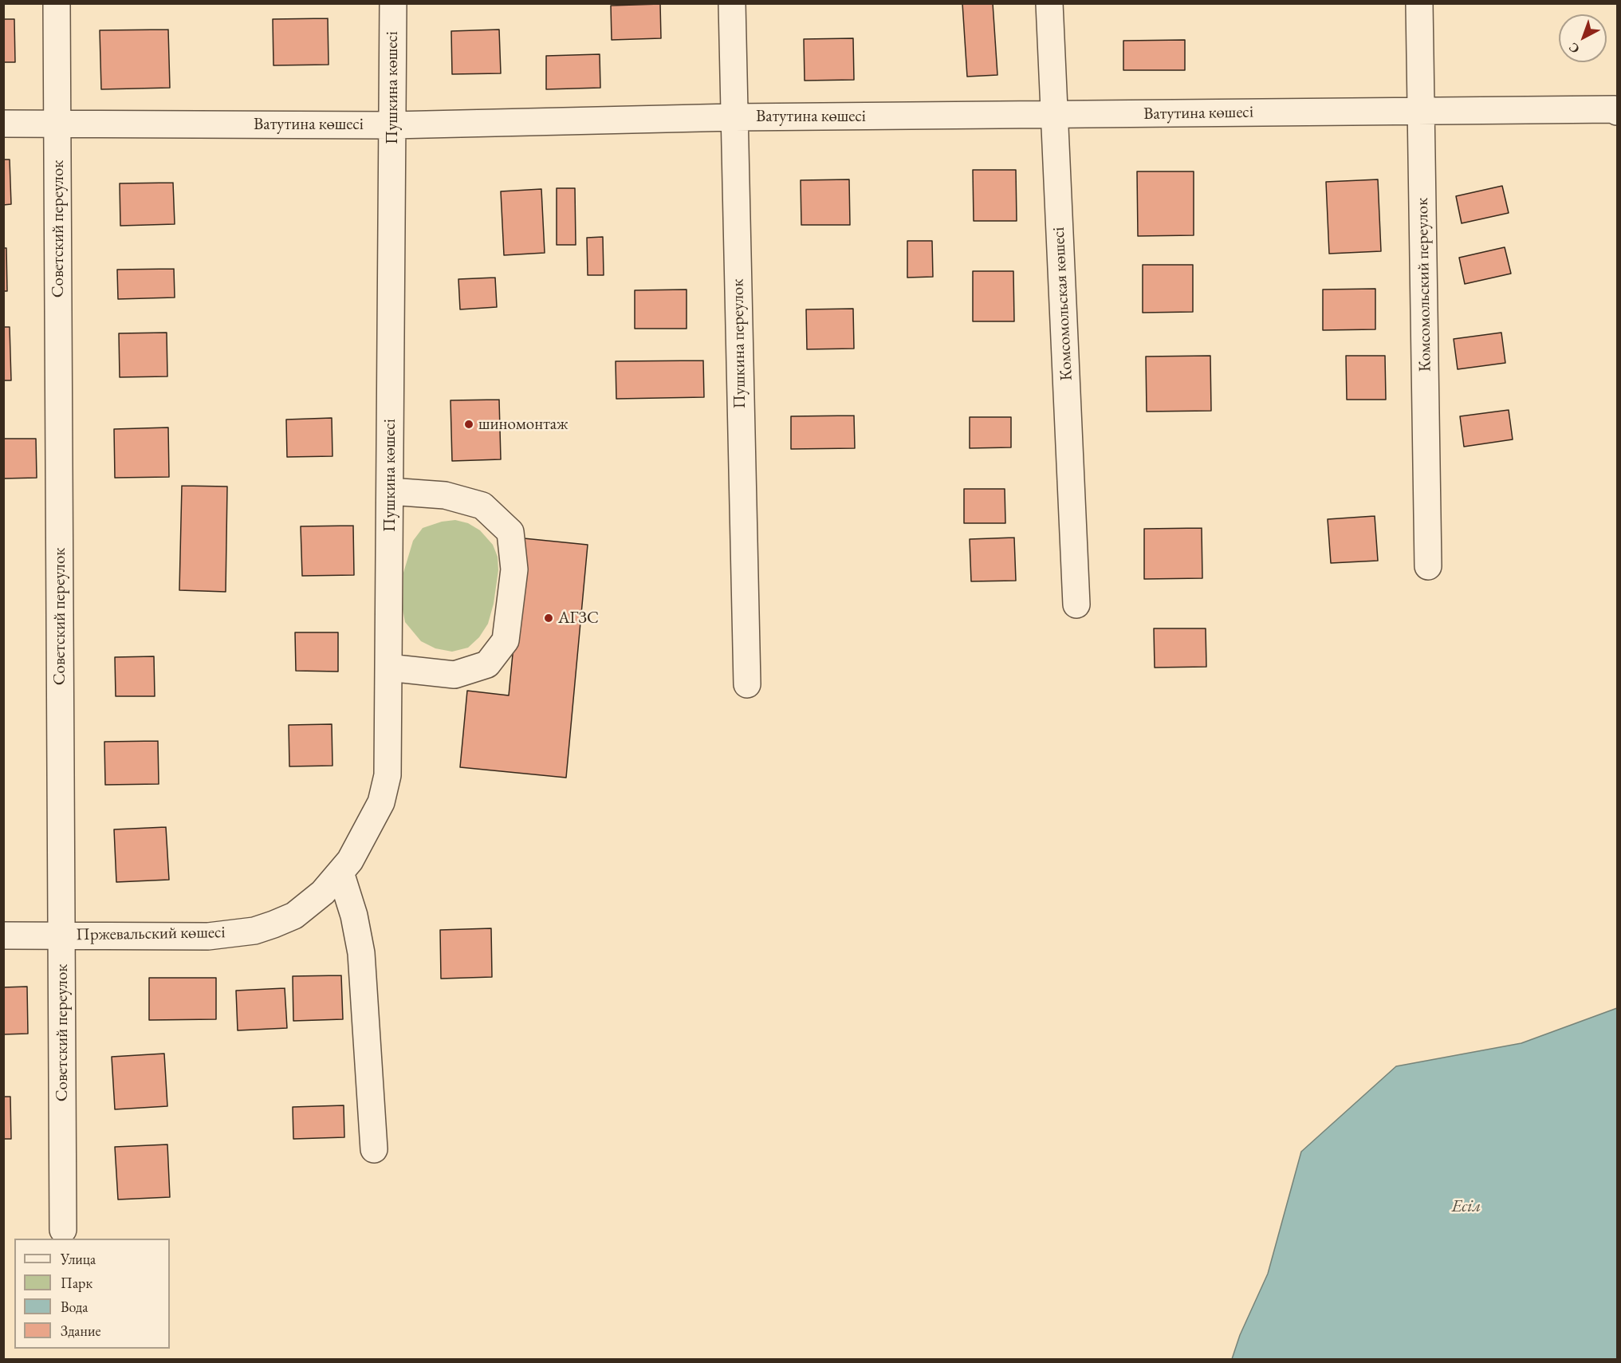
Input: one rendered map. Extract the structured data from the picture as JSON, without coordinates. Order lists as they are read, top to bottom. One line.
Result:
{"streets":{"street":["Пушкина көшесі","Ватутина көшесі","Советский переулок","Комсомольский переулок","Комсомольская көшесі","Пушкина переулок","Пржевальский көшесі"]},"crossings":[["Пушкина көшесі","Ватутина көшесі"],["Пушкина көшесі","Пржевальский көшесі"],["Ватутина көшесі","Советский переулок"],["Ватутина көшесі","Комсомольский переулок"],["Ватутина көшесі","Комсомольская көшесі"],["Ватутина көшесі","Пушкина переулок"],["Советский переулок","Пржевальский көшесі"]],"water":["Есіл"],"places":["шиномонтаж","АГЗС"],"legend":["Улица","Парк","Вода","Здание"],"north":"bottom left"}
